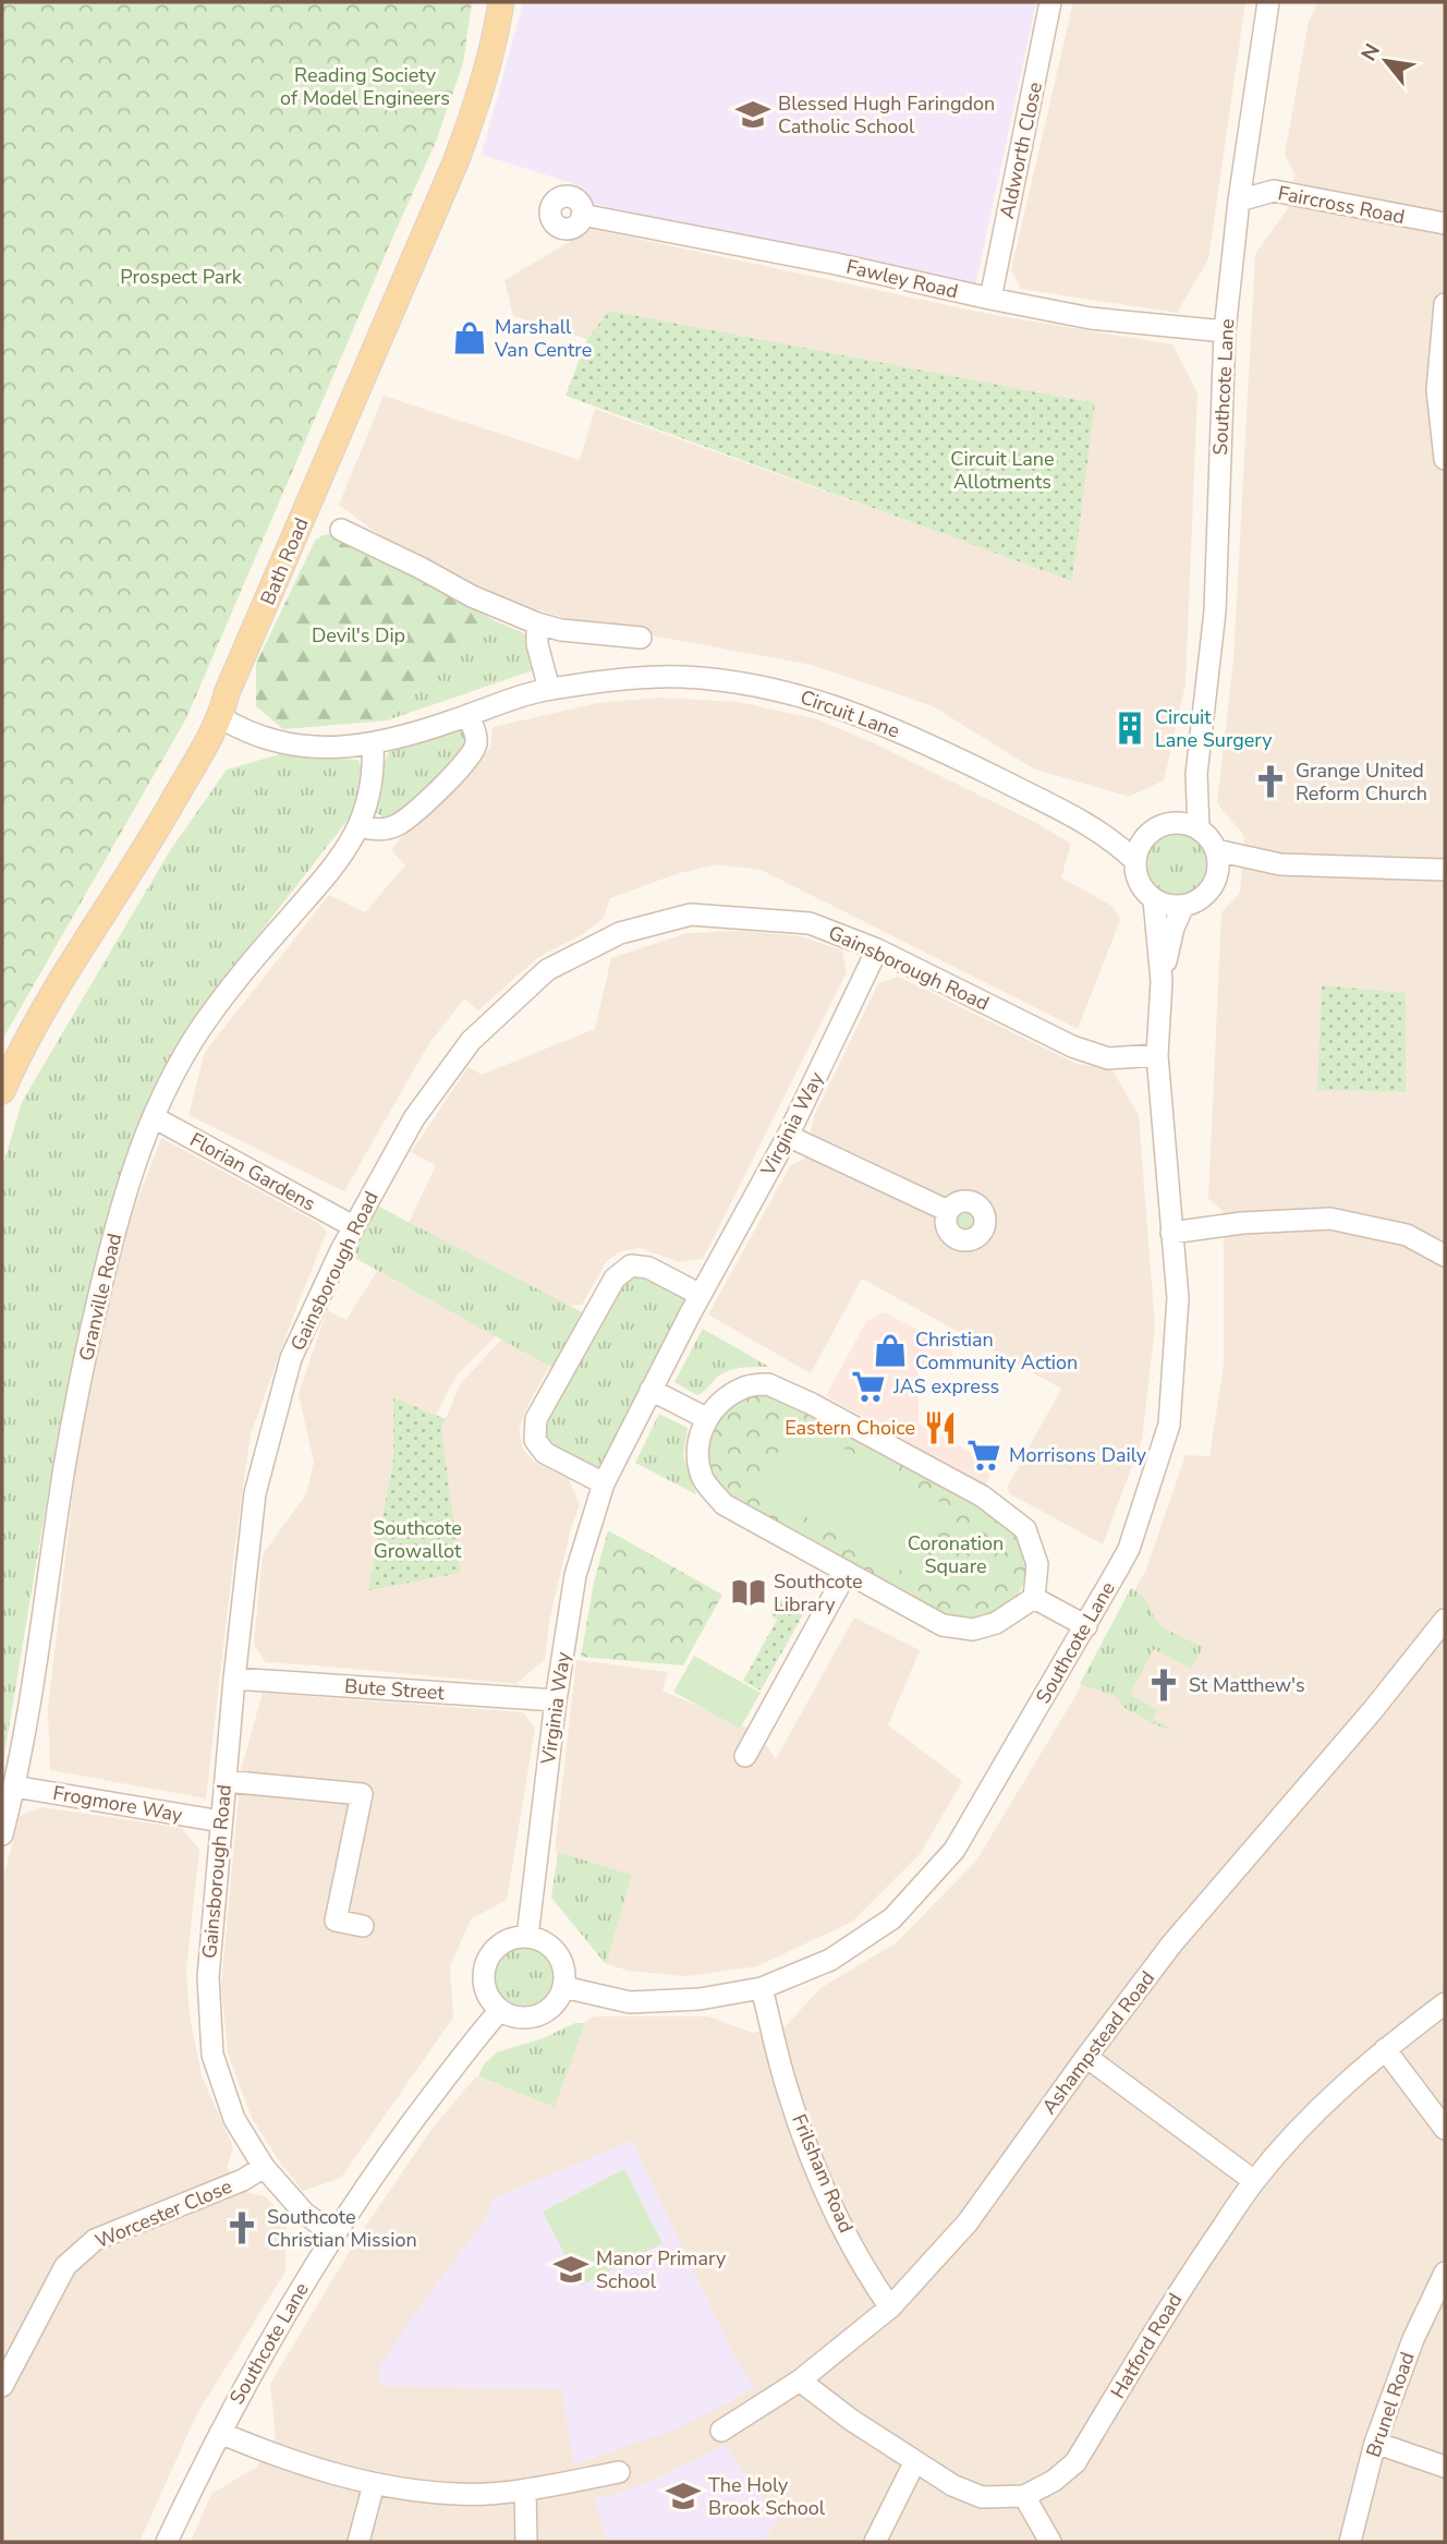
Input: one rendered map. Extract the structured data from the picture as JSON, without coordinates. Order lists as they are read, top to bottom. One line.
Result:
{"streets":{"main road":["Bath Road"],"street":["Aldworth Close","Faircross Road","Fawley Road","Southcote Lane","Circuit Lane","Gainsborough Road","Virginia Way","Florian Gardens","Granville Road","Bute Street","Frogmore Way","Ashampstead Road","Frilsham Road","Worcester Close","Hatford Road","Brunel Road"]},"crossings":[["Aldworth Close","Fawley Road"],["Faircross Road","Southcote Lane"],["Fawley Road","Southcote Lane"],["Southcote Lane","Circuit Lane"],["Southcote Lane","Gainsborough Road"],["Southcote Lane","Virginia Way"],["Southcote Lane","Frilsham Road"],["Bath Road","Circuit Lane"],["Circuit Lane","Granville Road"],["Gainsborough Road","Virginia Way"],["Gainsborough Road","Florian Gardens"],["Gainsborough Road","Bute Street"],["Gainsborough Road","Frogmore Way"],["Gainsborough Road","Worcester Close"],["Virginia Way","Bute Street"],["Florian Gardens","Granville Road"],["Granville Road","Frogmore Way"],["Ashampstead Road","Frilsham Road"],["Ashampstead Road","Hatford Road"]],"parks":["Reading Society of Model Engineers","Prospect Park","Circuit Lane Allotments","Devil's Dip","Southcote Growallot","Coronation Square"],"places":{"school or university":["Blessed Hugh Faringdon Catholic School","Manor Primary School","The Holy Brook School"],"shop":["Marshall Van Centre","Christian Community Action"],"building":["Circuit Lane Surgery"],"church":["Grange United Reform Church","St Matthew's","Southcote Christian Mission"],"supermarket":["JAS express","Morrisons Daily"],"restaurant":["Eastern Choice"],"library":["Southcote Library"]},"north":"top left"}
